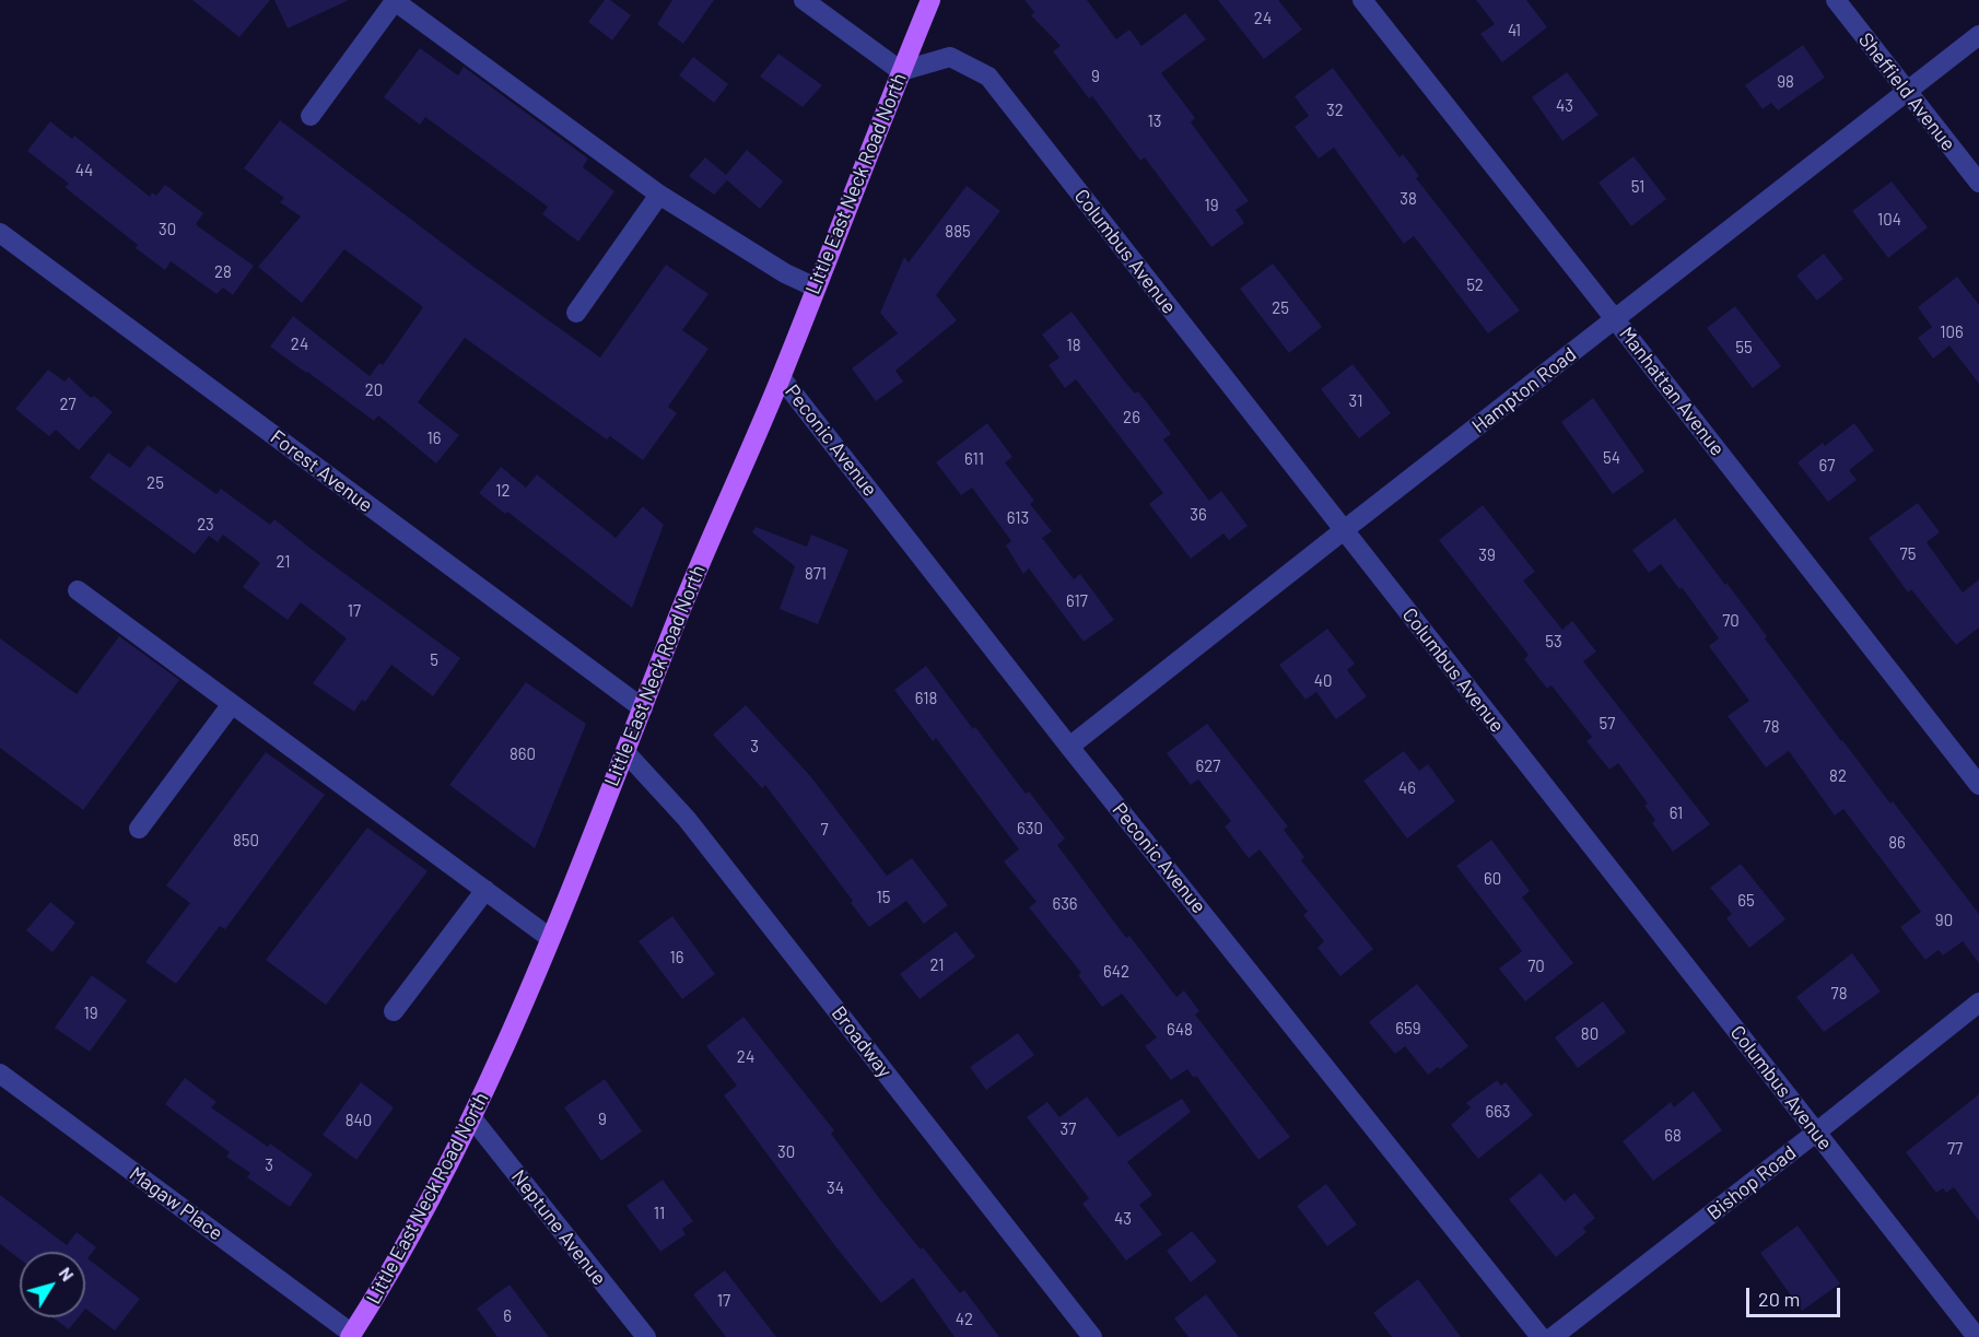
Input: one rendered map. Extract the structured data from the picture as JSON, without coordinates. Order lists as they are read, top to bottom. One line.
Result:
{"streets":{"main road":["Little East Neck Road North"],"street":["Sheffield Avenue","Columbus Avenue","Hampton Road","Manhattan Avenue","Peconic Avenue","Forest Avenue","Broadway","Bishop Road","Magaw Place","Neptune Avenue"]},"crossings":[["Sheffield Avenue","Hampton Road"],["Little East Neck Road North","Columbus Avenue"],["Little East Neck Road North","Peconic Avenue"],["Little East Neck Road North","Forest Avenue"],["Little East Neck Road North","Broadway"],["Little East Neck Road North","Magaw Place"],["Little East Neck Road North","Neptune Avenue"],["Columbus Avenue","Hampton Road"],["Columbus Avenue","Bishop Road"],["Hampton Road","Manhattan Avenue"],["Hampton Road","Peconic Avenue"]],"house_numbers":["24","41","9","98","43","32","13","44","51","38","19","104","30","885","28","52","25","106","24","18","55","20","31","27","26","16","54","611","67","25","12","36","613","23","75","39","21","871","617","17","70","53","5","40","618","57","78","3","860","627","82","46","61","630","7","850","86","60","15","65","636","90","16","21","70","642","78","19","659","648","80","24","663","9","840","37","68","77","30","3","34","11","43","17","6","42"],"scale_bar":"20 m","north":"top right"}
